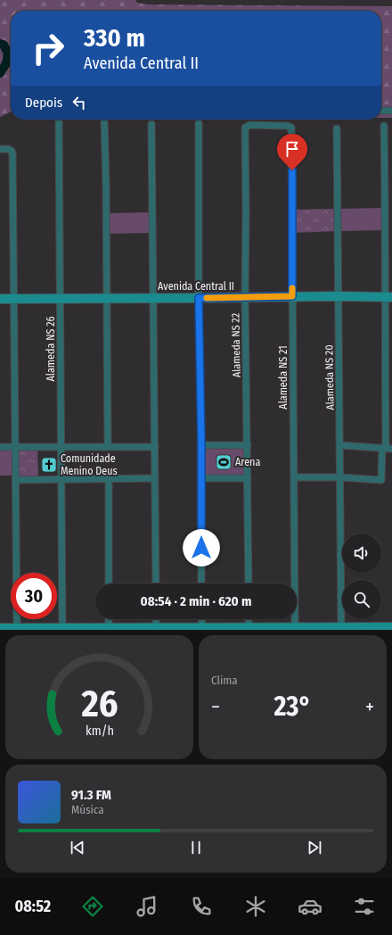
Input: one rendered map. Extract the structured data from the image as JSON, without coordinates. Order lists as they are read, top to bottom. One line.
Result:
{"streets":{"street":["Avenida Central II","Alameda NS 22","Alameda NS 26","Alameda NS 21","Alameda NS 20"]},"crossings":[["Avenida Central II","Alameda NS 22"],["Avenida Central II","Alameda NS 26"],["Avenida Central II","Alameda NS 21"],["Avenida Central II","Alameda NS 20"],["Alameda NS 22","Alameda NS 21"]],"places":{"sports":["Arena"],"church":["Comunidade Menino Deus"]},"page":{"turn":["330 m","Avenida Central II"],"then":"Depois","limit":"30","trip":"08:54 · 2 min · 620 m","tile":"Clima","heat":["−","23°","+"],"song":["91.3 FM","Música"],"tabs":"08:52","gauge":["26","km/h"]}}
